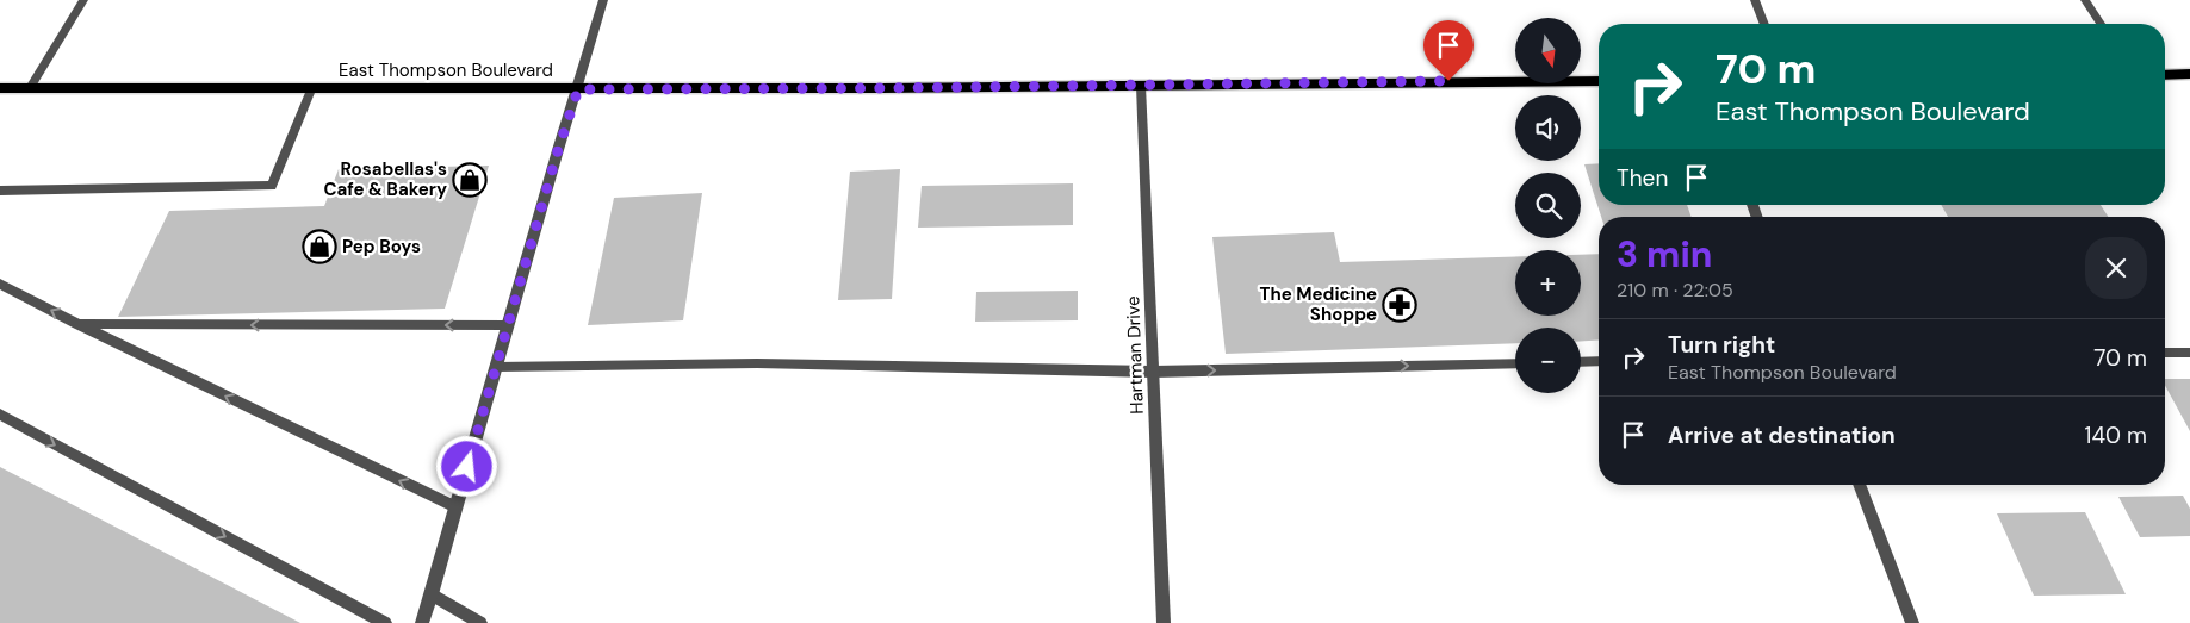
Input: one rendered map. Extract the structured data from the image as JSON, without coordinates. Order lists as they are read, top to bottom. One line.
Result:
{"streets":{"main road":["East Thompson Boulevard"],"street":["Hartman Drive"]},"crossings":[["East Thompson Boulevard","Hartman Drive"]],"places":{"shop":["Rosabellas's Cafe & Bakery","Pep Boys"],"pharmacy":["The Medicine Shoppe"]},"north":"bottom","page":{"map_buttons":["+","−"],"turn":["70 m","East Thompson Boulevard"],"then":"Then","heading":["3 min","210 m · 22:05"],"list":[{"name":"Turn right","note":"East Thompson Boulevard","value":"70 m"},{"name":"Arrive at destination","value":"140 m"}]}}
